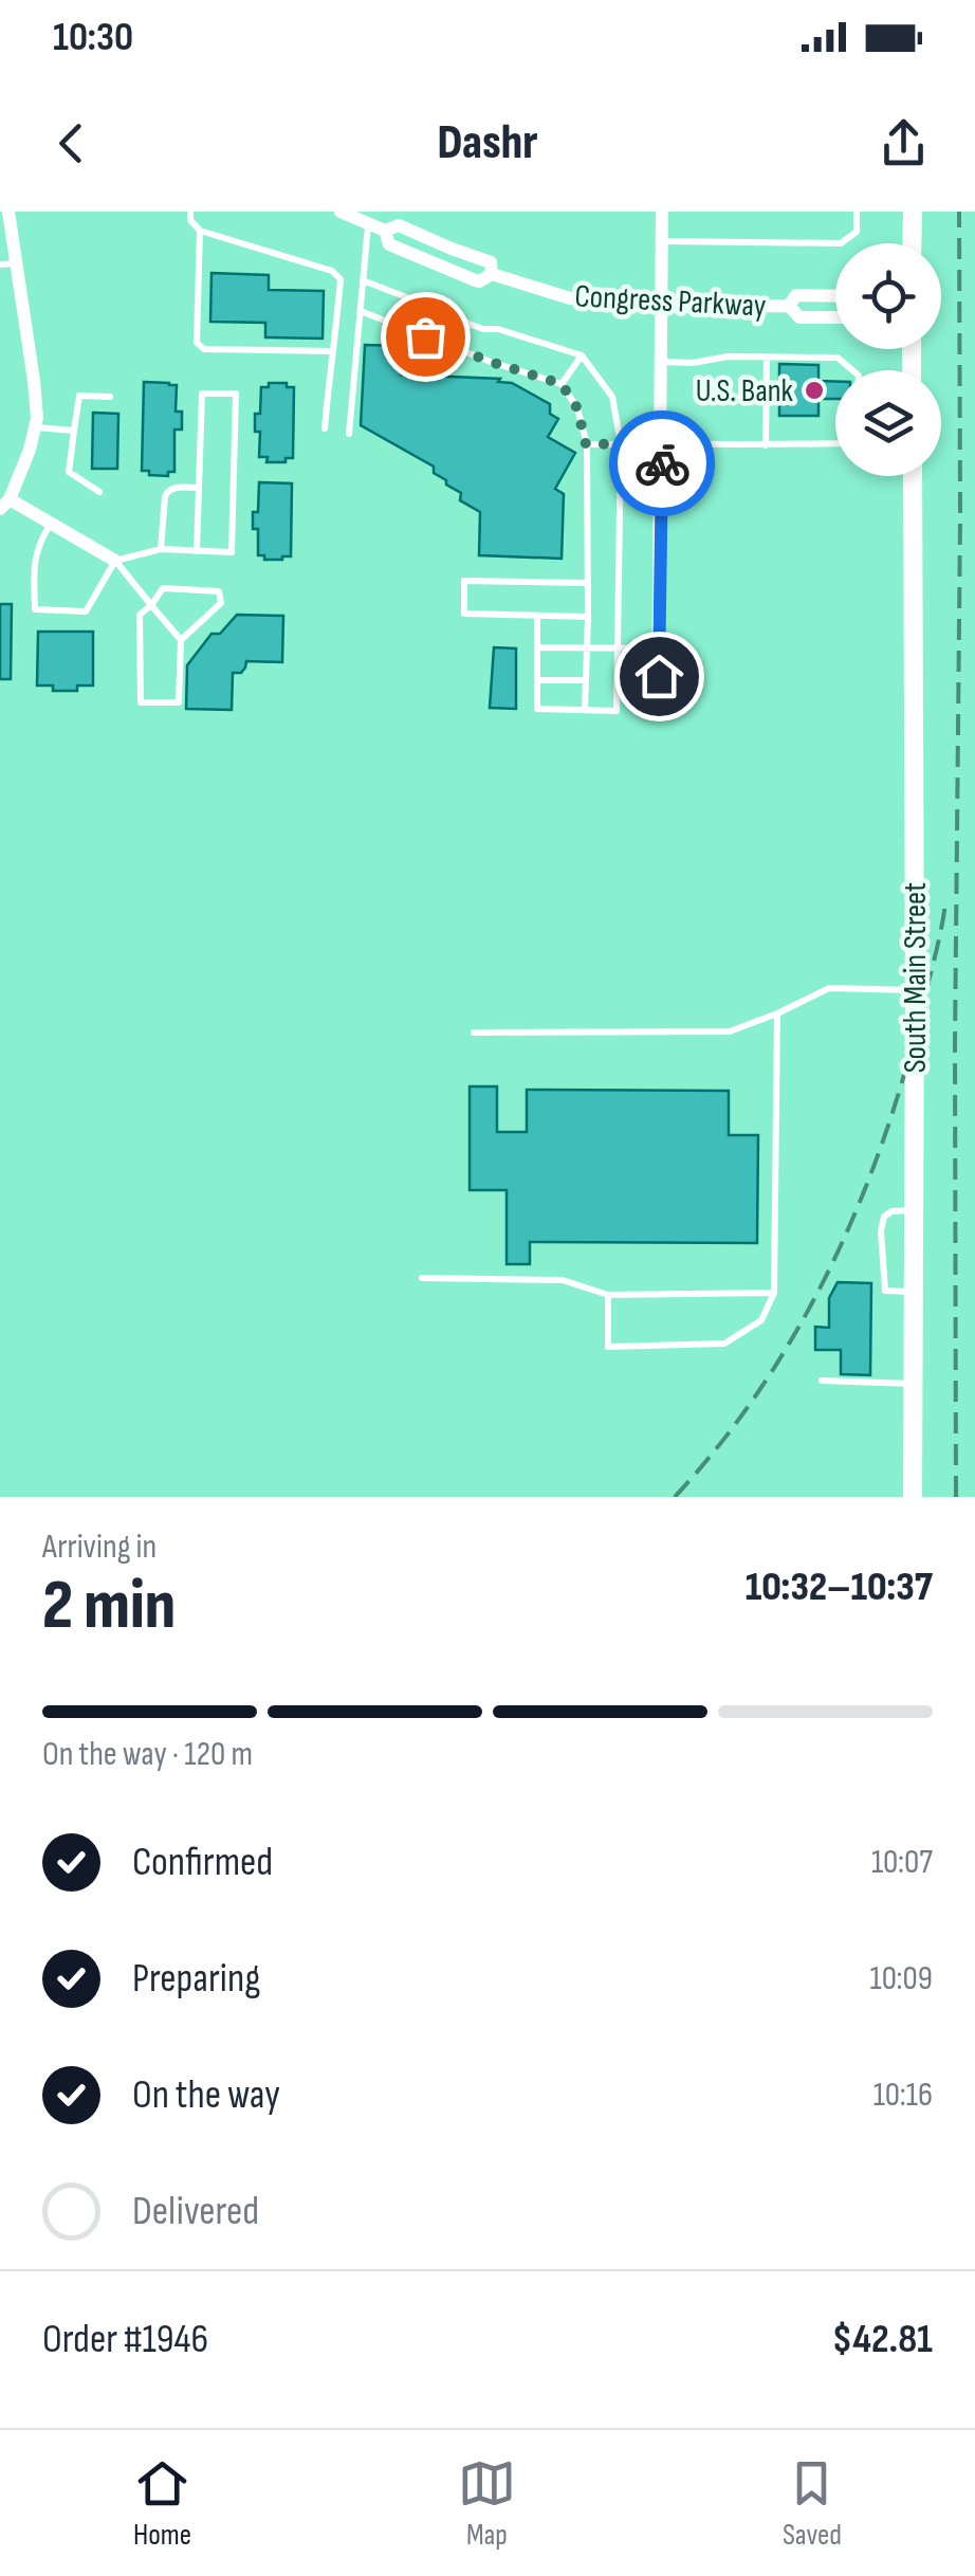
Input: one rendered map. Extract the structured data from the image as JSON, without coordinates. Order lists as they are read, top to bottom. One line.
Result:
{"streets":{"street":["Congress Parkway","South Main Street"]},"places":["U.S. Bank"],"page":{"status":"10:30","header":"Dashr","heading":["2 min","Arriving in","10:32–10:37"],"panel":["Order #1946","$42.81"],"bar":"On the way · 120 m","list":[["Confirmed","10:07"],["Preparing","10:09"],["On the way","10:16"],"Delivered"],"tabs":["Home","Map","Saved"]}}
